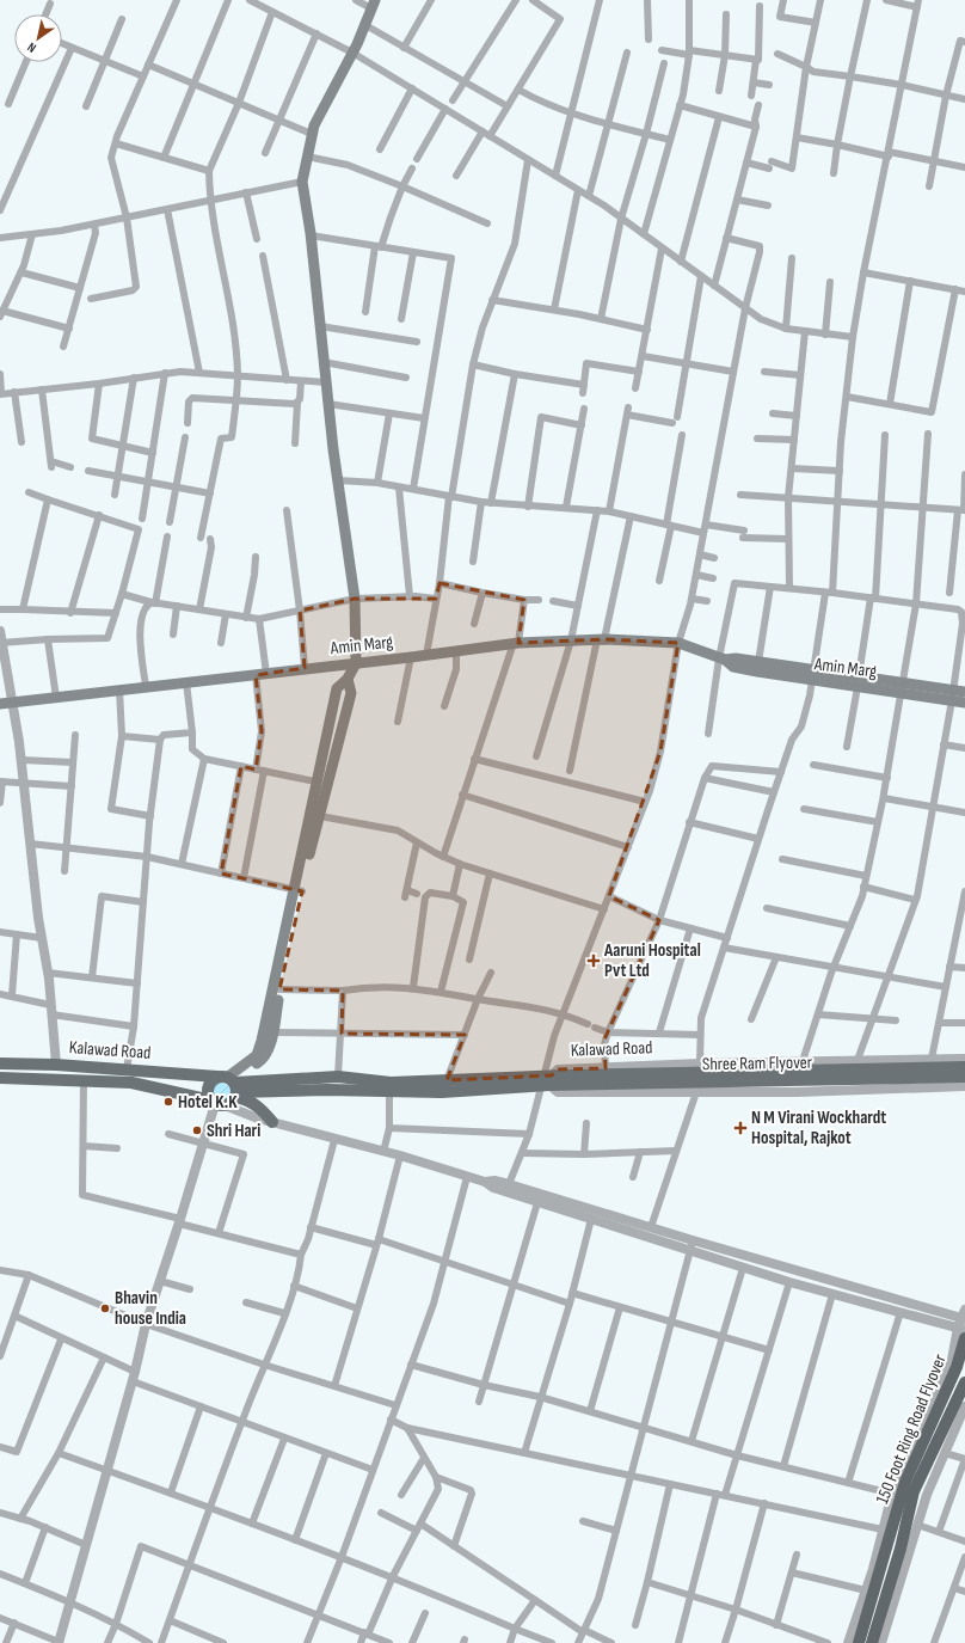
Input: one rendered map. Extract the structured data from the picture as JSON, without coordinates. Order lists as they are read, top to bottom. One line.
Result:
{"streets":{"highway":["150 Foot Ring Road Flyover"],"main road":["Amin Marg","Kalawad Road","Shree Ram Flyover"]},"crossings":[["Kalawad Road","Shree Ram Flyover"]],"places":{"health":["Aaruni Hospital Pvt Ltd","N M Virani Wockhardt Hospital, Rajkot"],"other":["Hotel K.K","Shri Hari","Bhavin house India"]},"north":"bottom left"}
